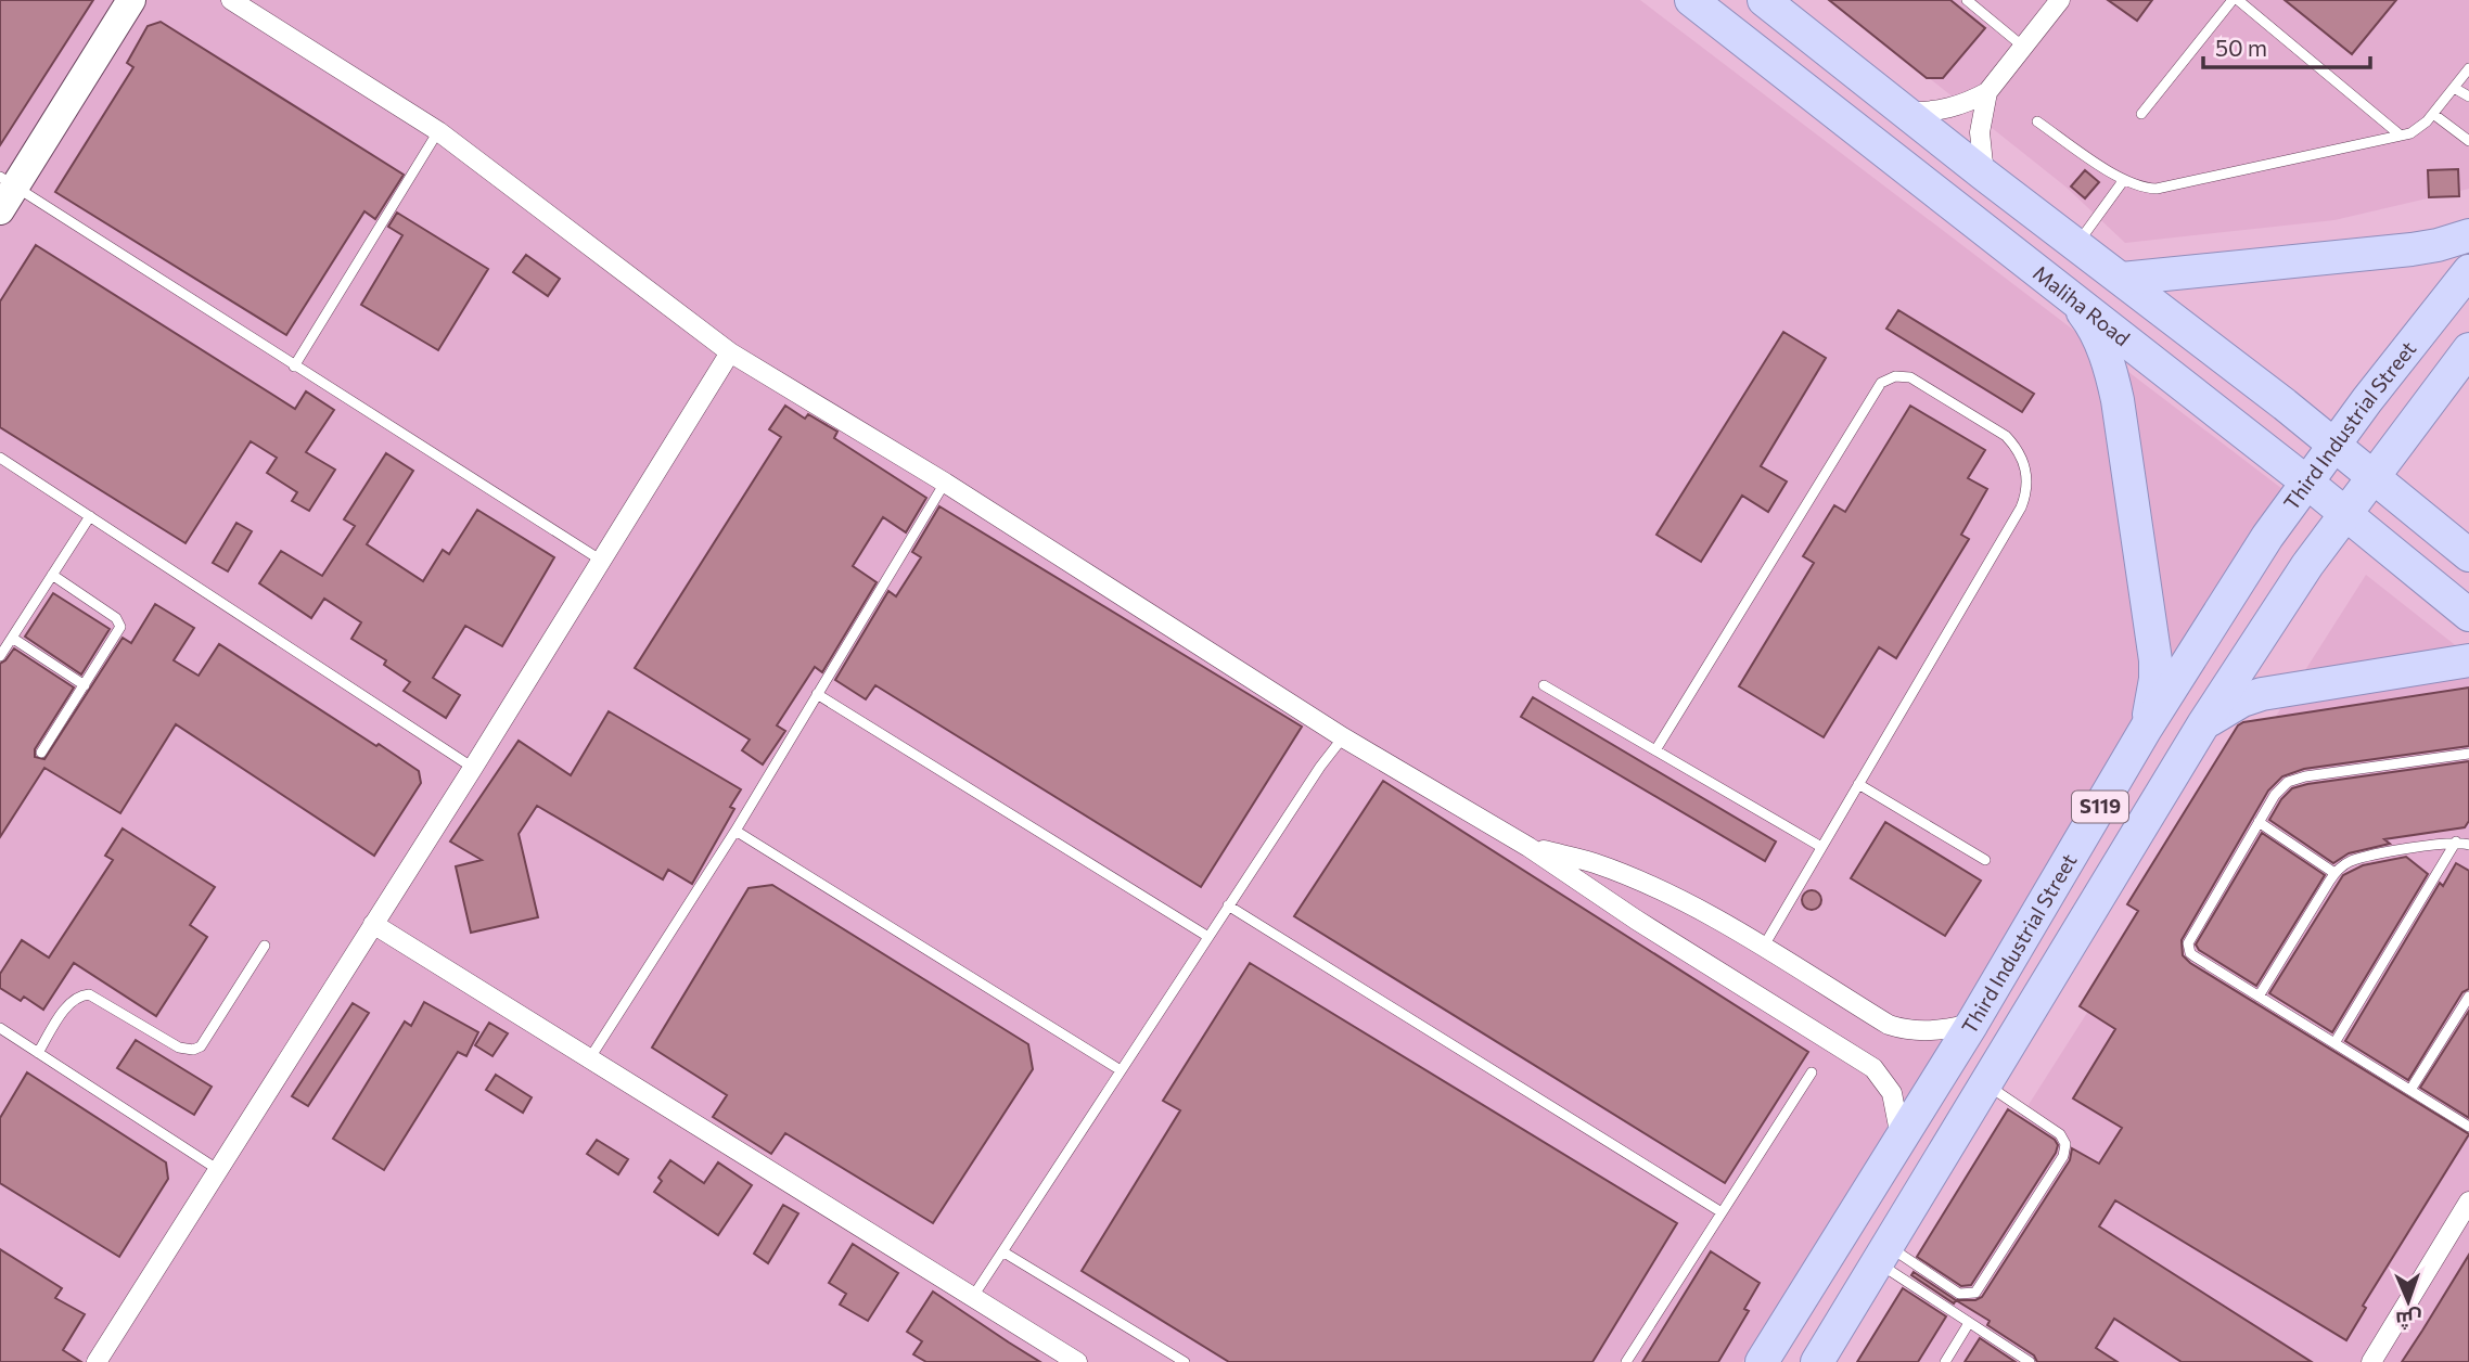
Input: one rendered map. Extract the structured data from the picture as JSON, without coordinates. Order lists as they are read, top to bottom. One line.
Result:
{"streets":{"main road":["Maliha Road","Third Industrial Street","S119"]},"crossings":[["Maliha Road","Third Industrial Street"],["Maliha Road","S119"]],"scale_bar":"50 m","north":"bottom"}
